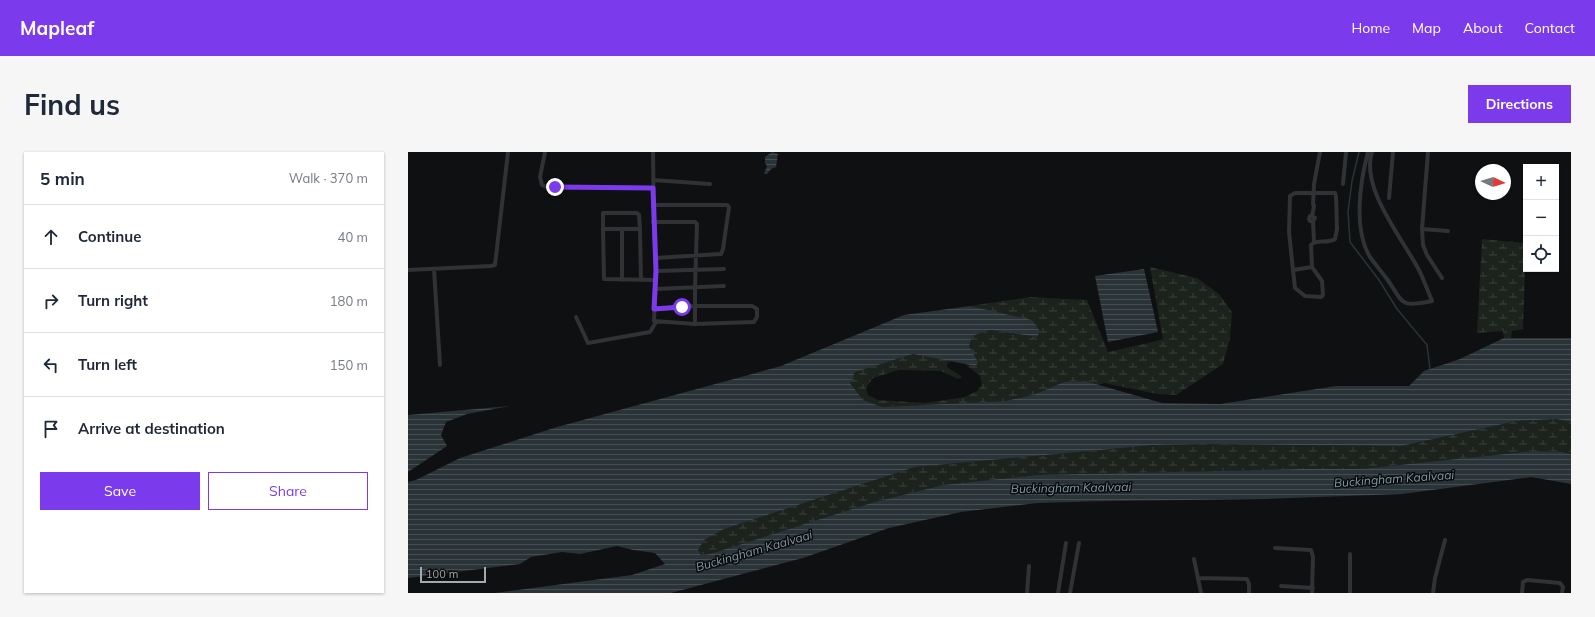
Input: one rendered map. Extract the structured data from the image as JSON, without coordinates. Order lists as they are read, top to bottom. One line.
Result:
{"water":["Buckingham Kaalvaai"],"scale_bar":"100 m","north":"right","page":{"header":"Mapleaf","nav":["Home","Map","About","Contact"],"buttons":["Directions",["Save","Share"]],"title":"Find us","heading":["5 min","Walk · 370 m"],"map_buttons":["+","−"],"list":[["Continue","40 m"],["Turn right","180 m"],["Turn left","150 m"],"Arrive at destination"],"scale":"100 m"}}
